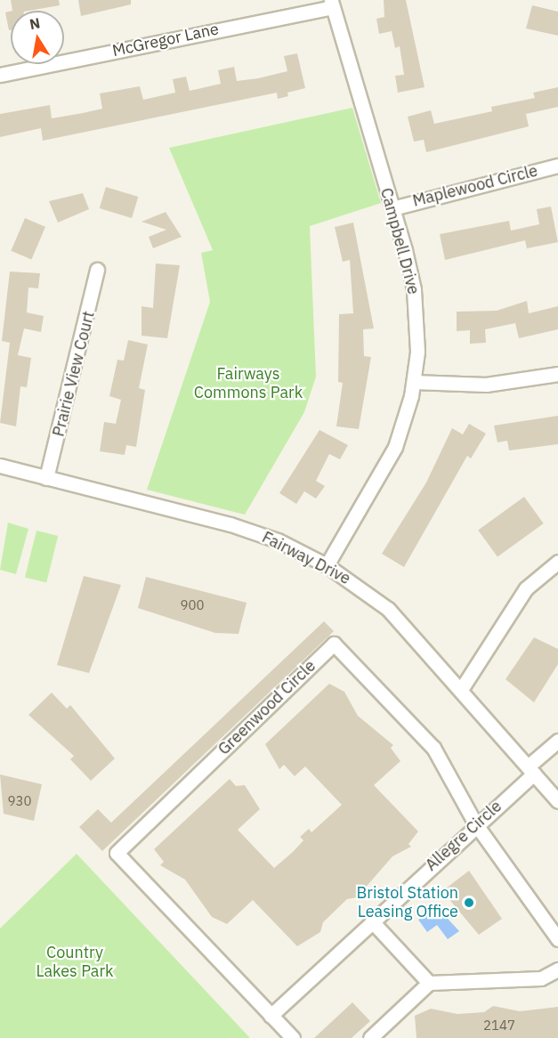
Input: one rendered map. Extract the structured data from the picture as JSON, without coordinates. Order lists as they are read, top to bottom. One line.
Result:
{"streets":{"street":["McGregor Lane","Maplewood Circle","Campbell Drive","Prairie View Court","Fairway Drive","Greenwood Circle","Allegre Circle"]},"crossings":[["McGregor Lane","Campbell Drive"],["Maplewood Circle","Campbell Drive"],["Campbell Drive","Fairway Drive"],["Prairie View Court","Fairway Drive"],["Fairway Drive","Allegre Circle"],["Greenwood Circle","Allegre Circle"]],"parks":["Fairways Commons Park","Country Lakes Park"],"places":["Bristol Station Leasing Office"],"house_numbers":["900","930","2147"],"north":"top"}
